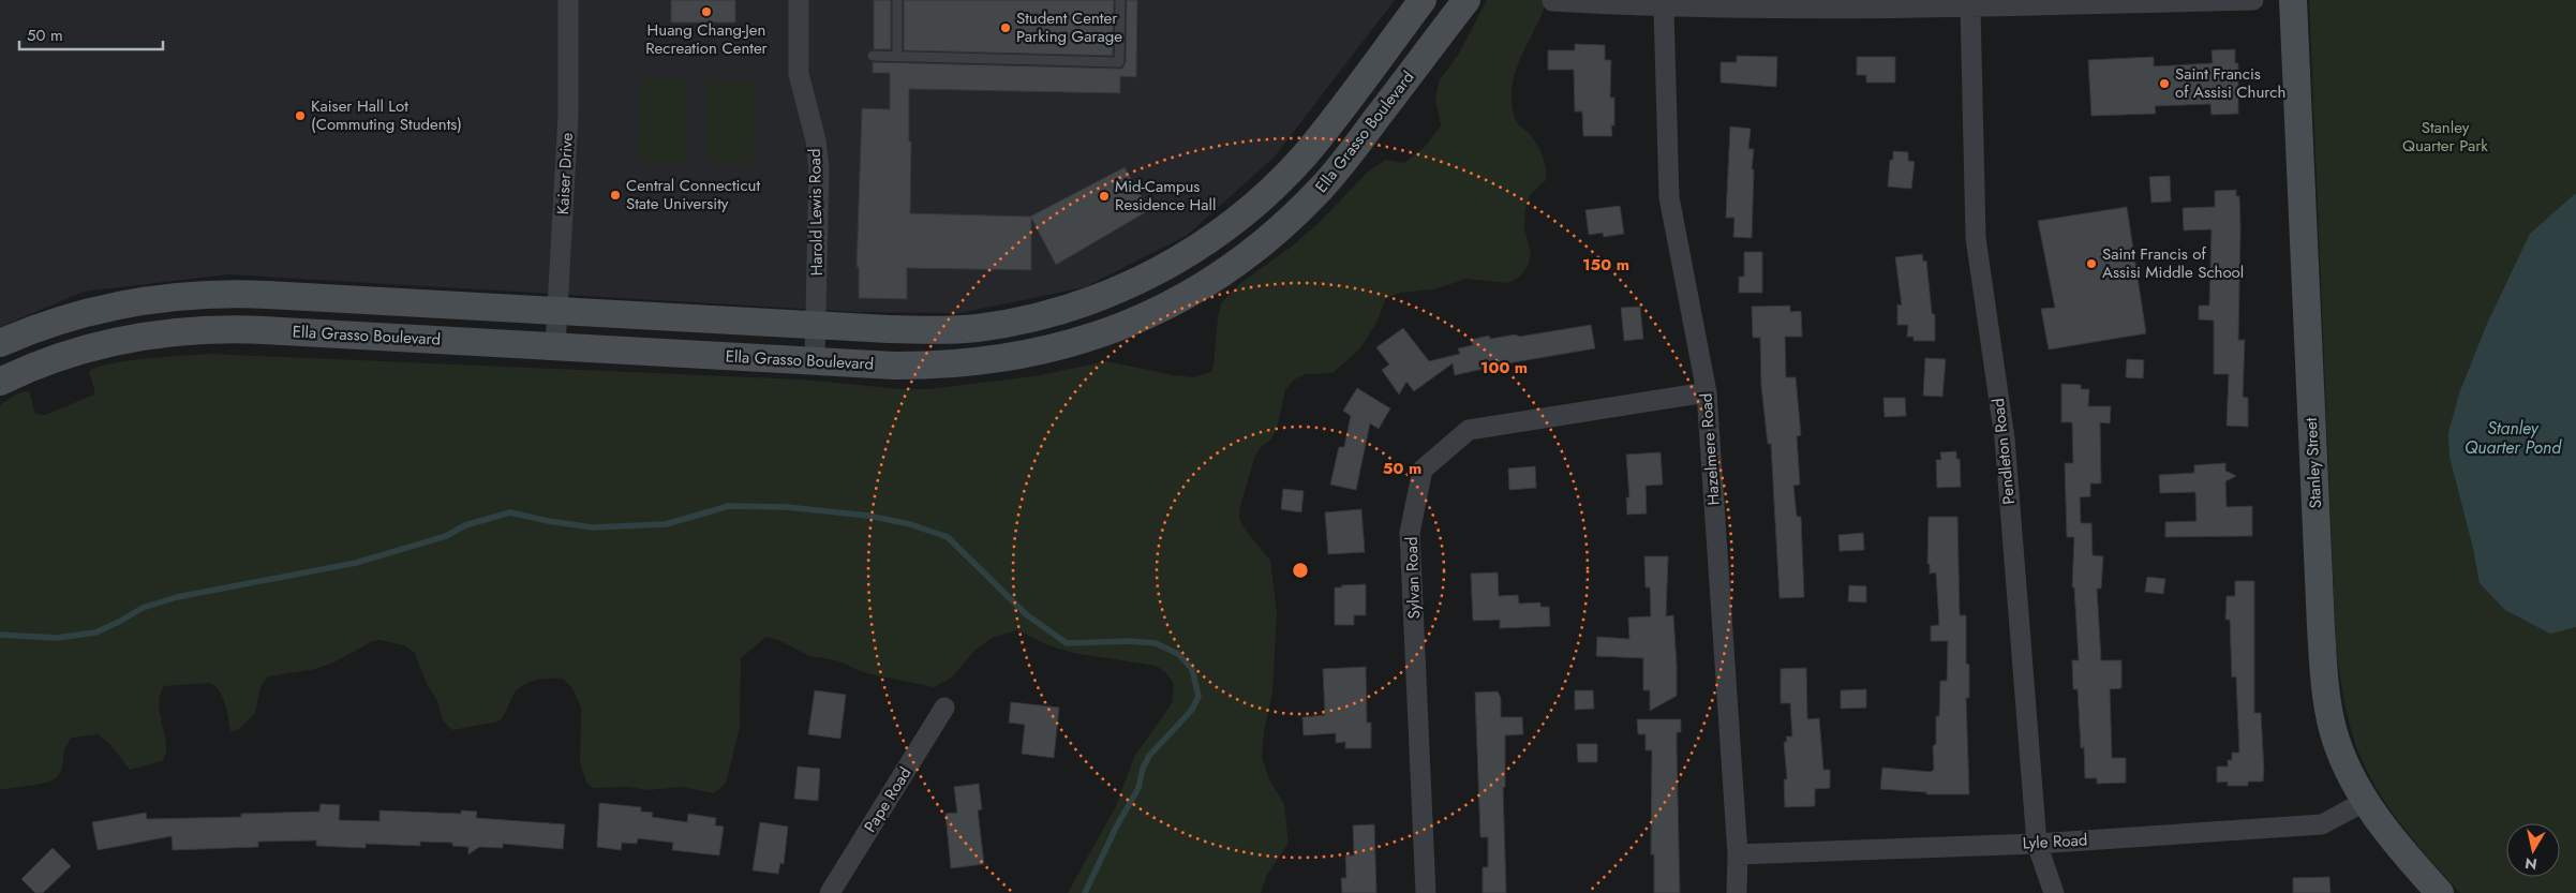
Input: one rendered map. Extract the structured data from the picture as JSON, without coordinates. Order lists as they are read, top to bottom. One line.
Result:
{"streets":{"main road":["Ella Grasso Boulevard","Stanley Street"],"street":["Kaiser Drive","Harold Lewis Road","Hazelmere Road","Pendleton Road","Sylvan Road","Pape Road","Lyle Road"]},"crossings":[["Ella Grasso Boulevard","Kaiser Drive"],["Ella Grasso Boulevard","Harold Lewis Road"],["Hazelmere Road","Sylvan Road"],["Hazelmere Road","Lyle Road"],["Pendleton Road","Lyle Road"],["Stanley Street","Lyle Road"]],"water":["Stanley Quarter Pond"],"parks":["Stanley Quarter Park"],"places":["Huang Chang-Jen Recreation Center","Student Center Parking Garage","Saint Francis of Assisi Church","Kaiser Hall Lot (Commuting Students)","Central Connecticut State University","Mid-Campus Residence Hall","Saint Francis of Assisi Middle School"],"scale_bar":"50 m","north":"bottom","rings":["150 m","100 m","50 m"]}
